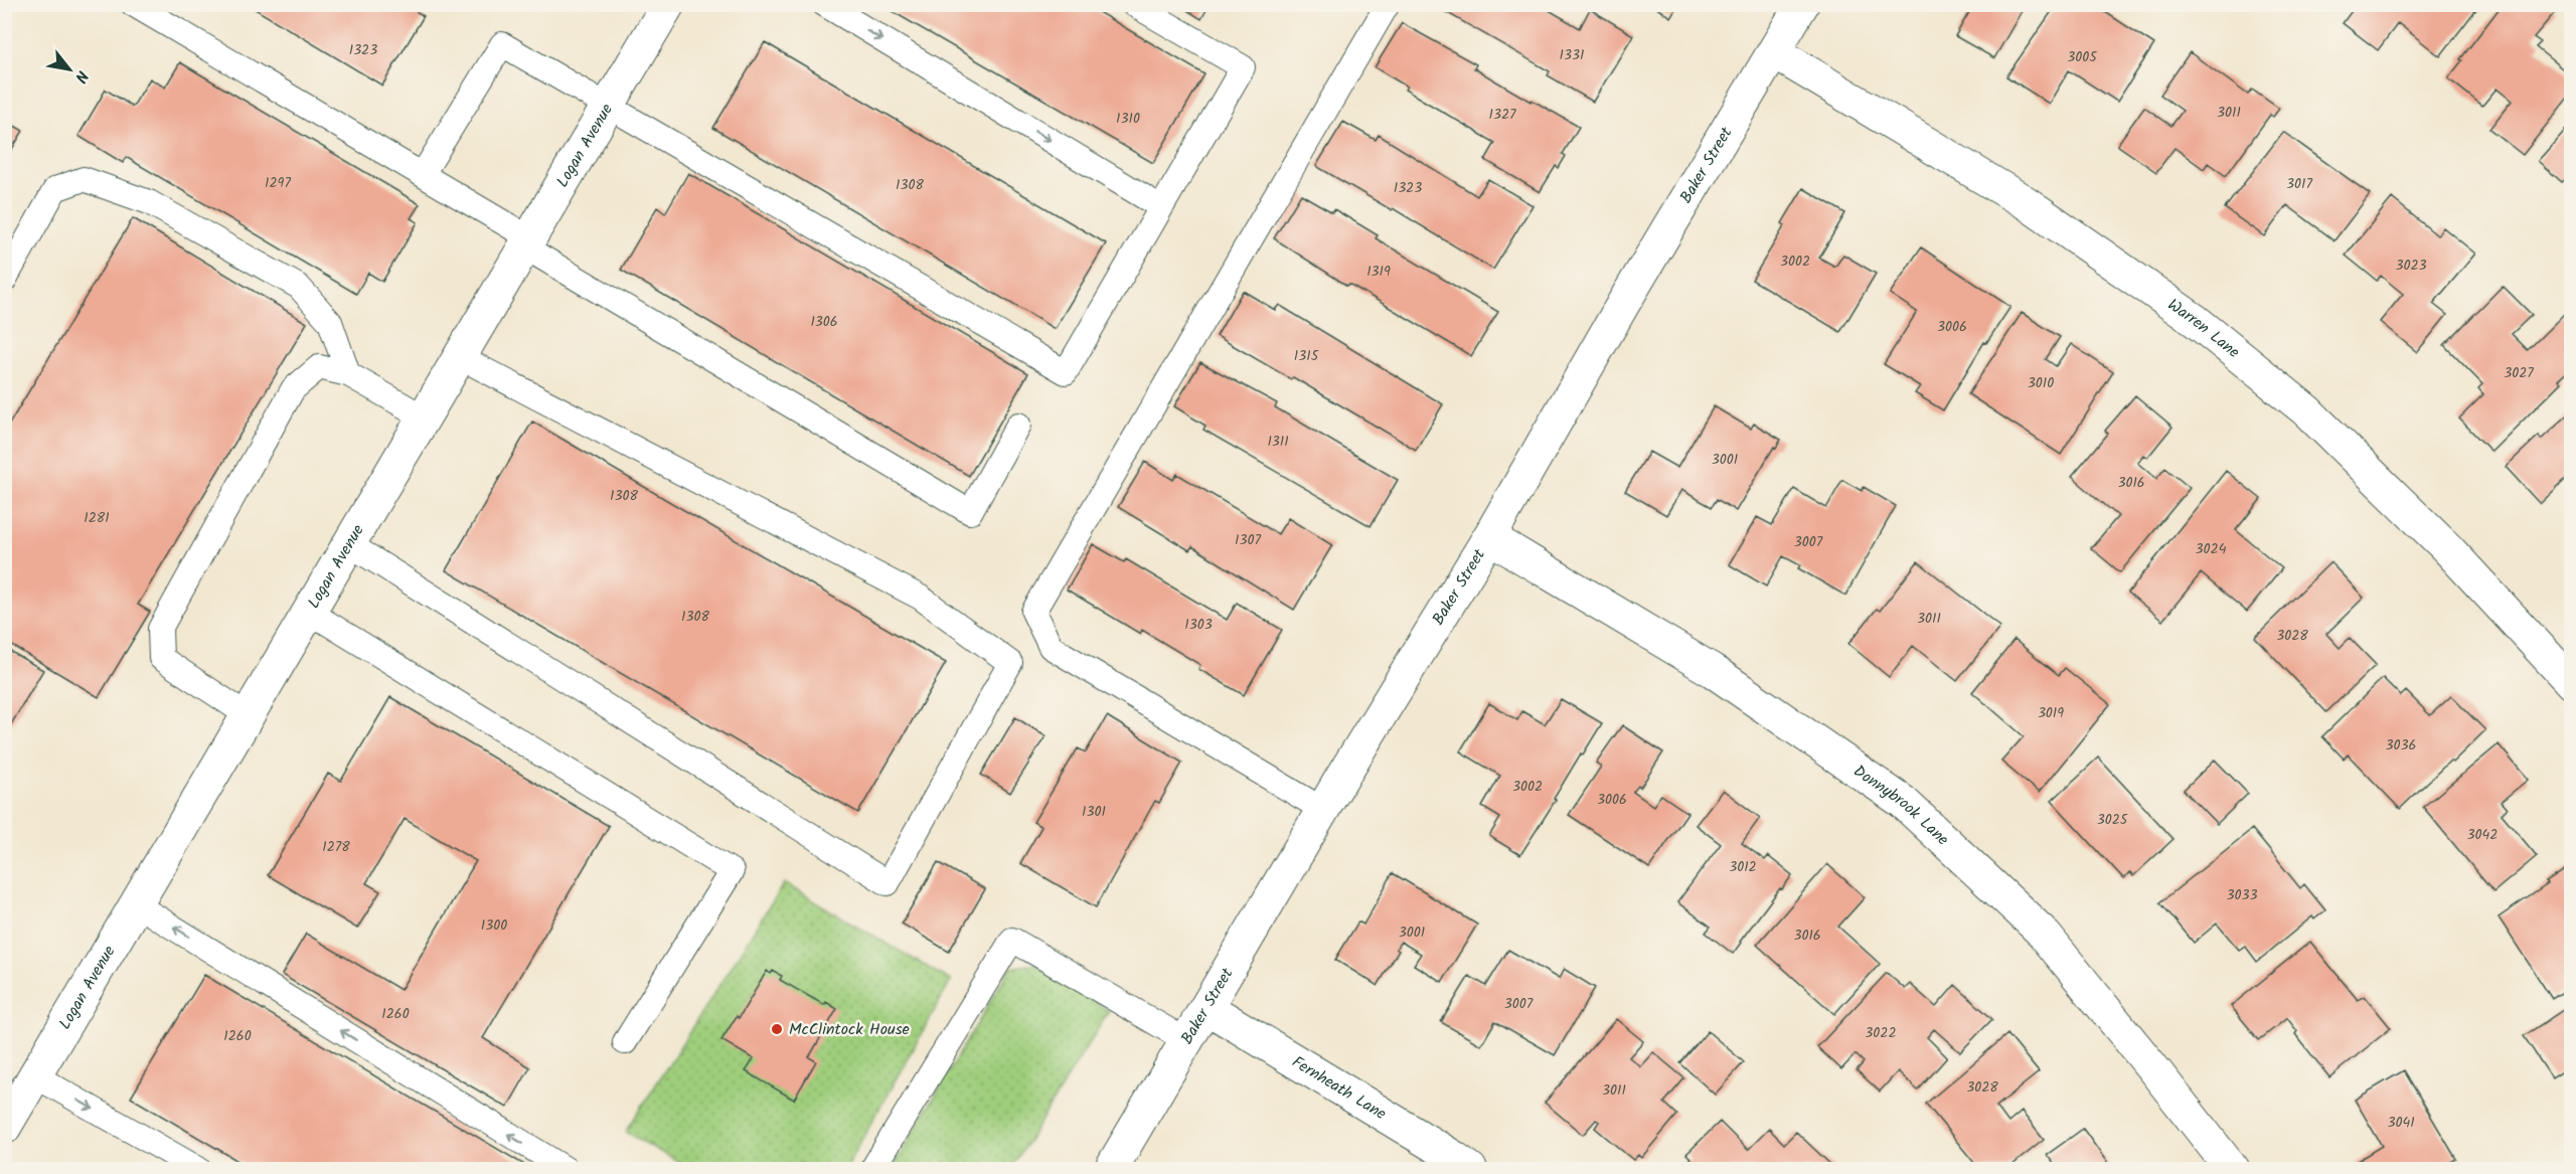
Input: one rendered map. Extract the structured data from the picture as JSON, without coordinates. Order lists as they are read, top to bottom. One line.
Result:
{"streets":{"street":["Logan Avenue","Baker Street","Warren Lane","Donnybrook Lane","Fernheath Lane"]},"crossings":[["Baker Street","Warren Lane"],["Baker Street","Donnybrook Lane"],["Baker Street","Fernheath Lane"]],"places":["McClintock House"],"house_numbers":["1323","1331","3005","3011","1327","1310","1297","3017","1308","1323","3002","3023","1319","1306","3006","1315","3027","3010","1311","3001","3016","1308","1281","1307","3007","3024","1308","3011","1303","3028","3019","3036","3002","3006","1301","3025","3042","1278","3012","3033","1300","3001","3016","3007","1260","3022","1260","3028","3011","3041"],"north":"bottom right"}
